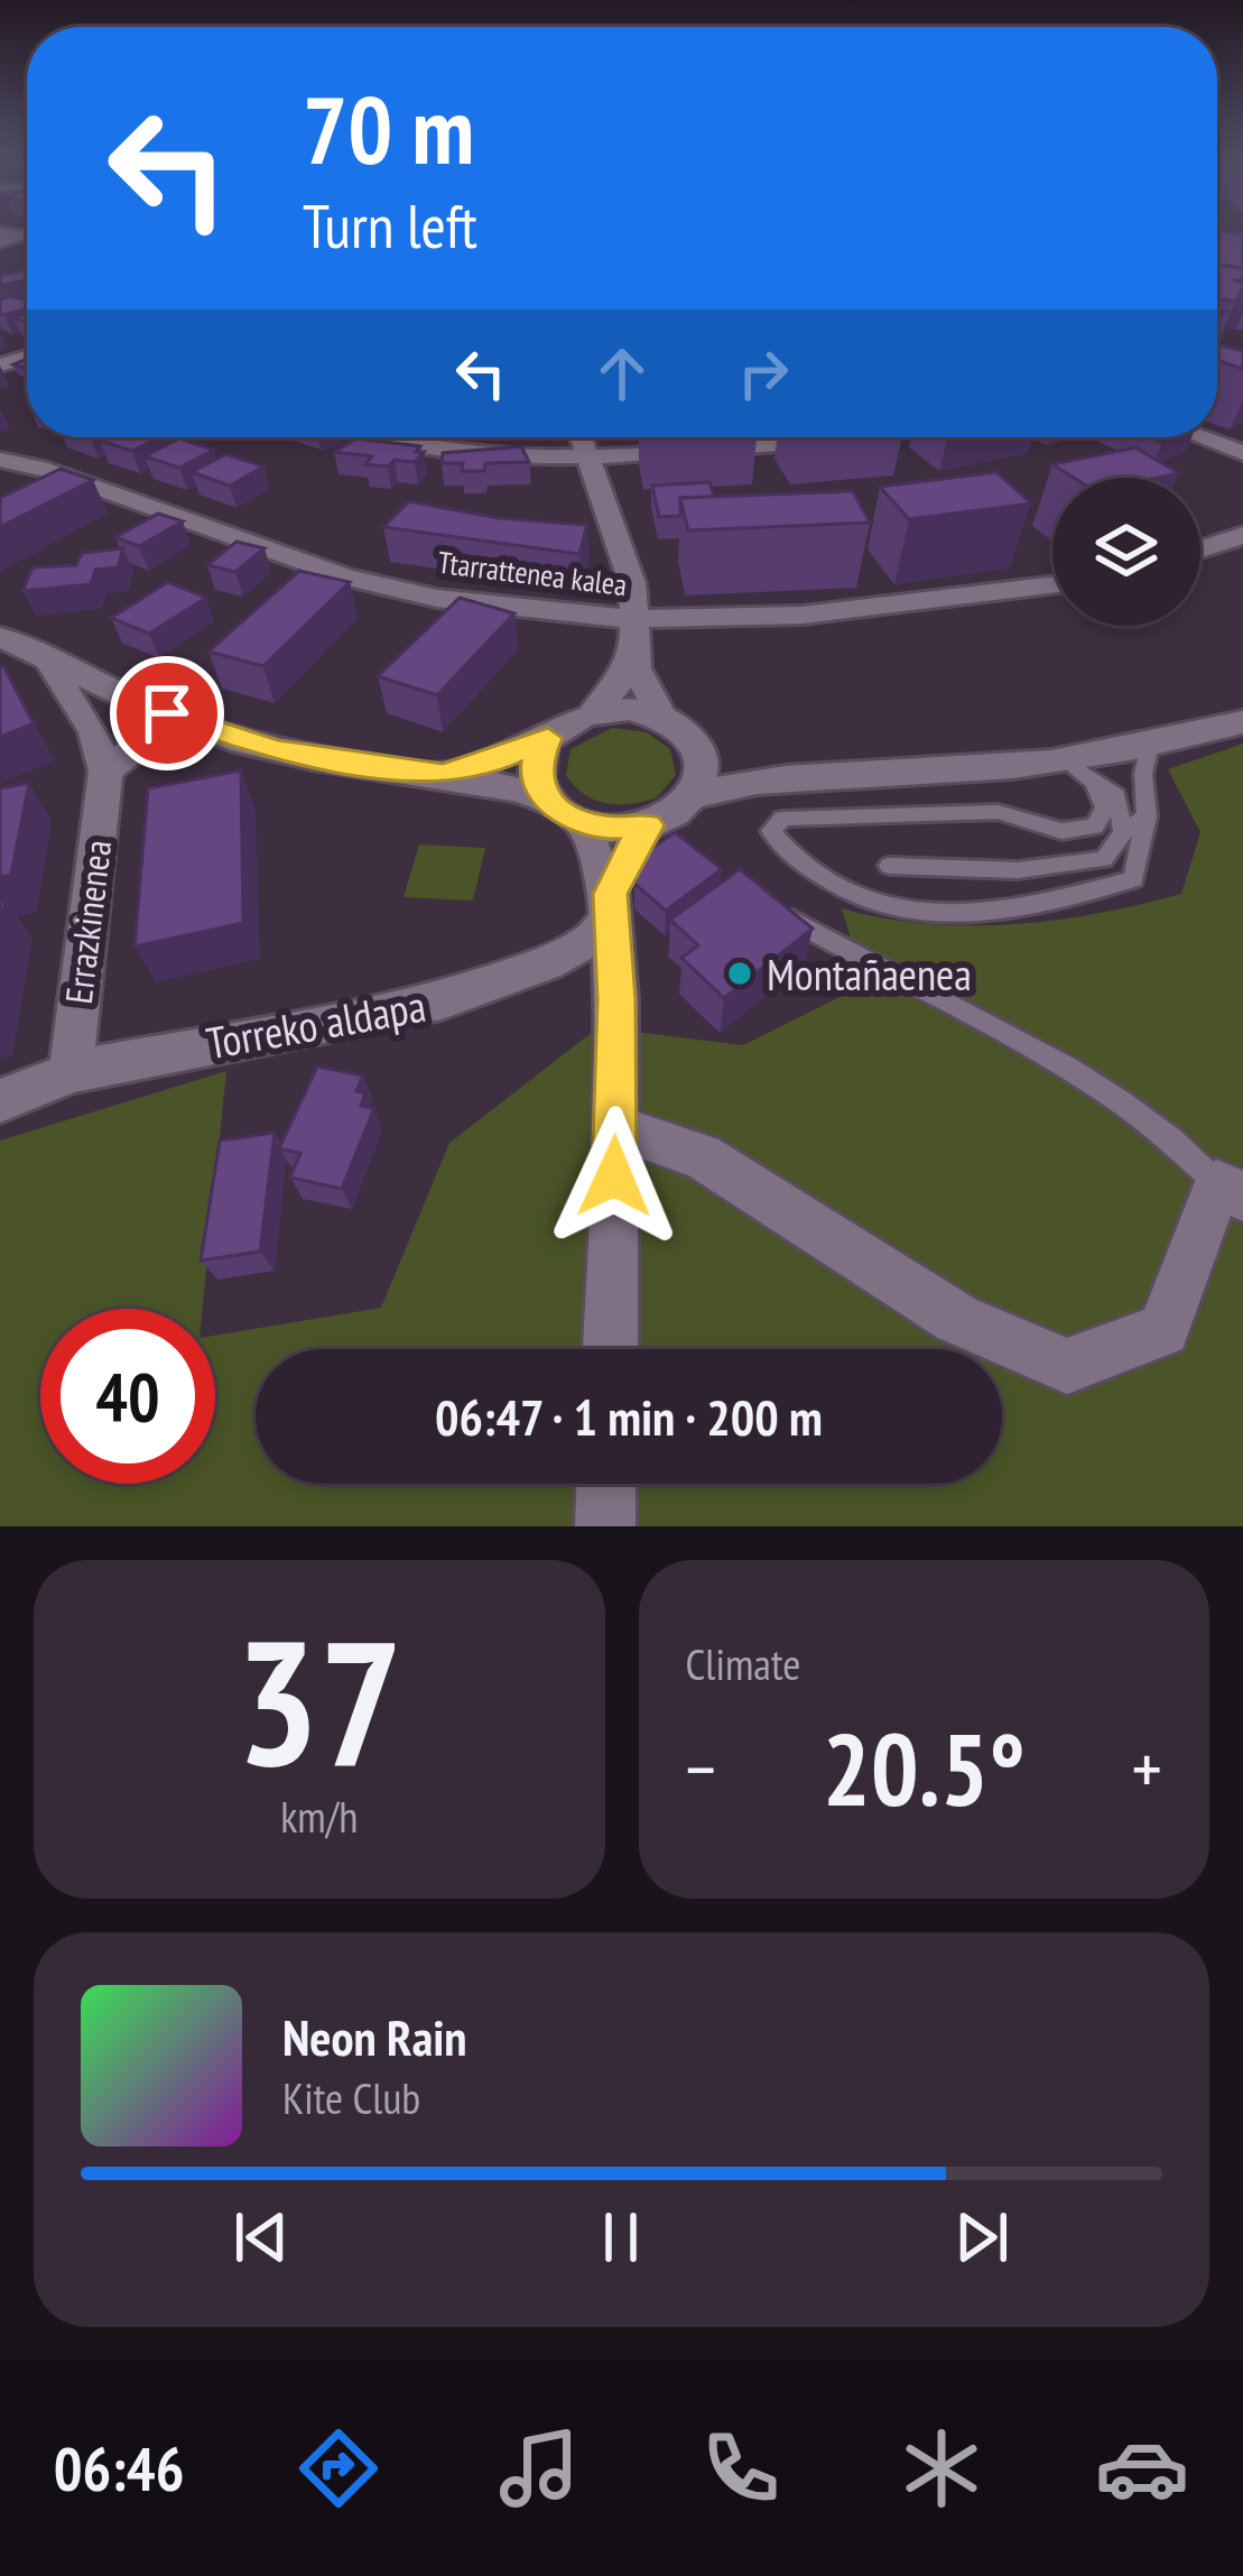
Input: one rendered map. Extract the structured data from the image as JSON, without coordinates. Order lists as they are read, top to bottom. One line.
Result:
{"streets":{"street":["Ttarrattenea kalea","Errazkinenea","Torreko aldapa"]},"crossings":[["Errazkinenea","Torreko aldapa"]],"places":["Montañaenea"],"page":{"turn":["70 m","Turn left"],"limit":"40","trip":"06:47 · 1 min · 200 m","tile":[["37","km/h"],"Climate"],"heat":["−","20.5°","+"],"song":["Neon Rain","Kite Club"],"tabs":"06:46"}}
